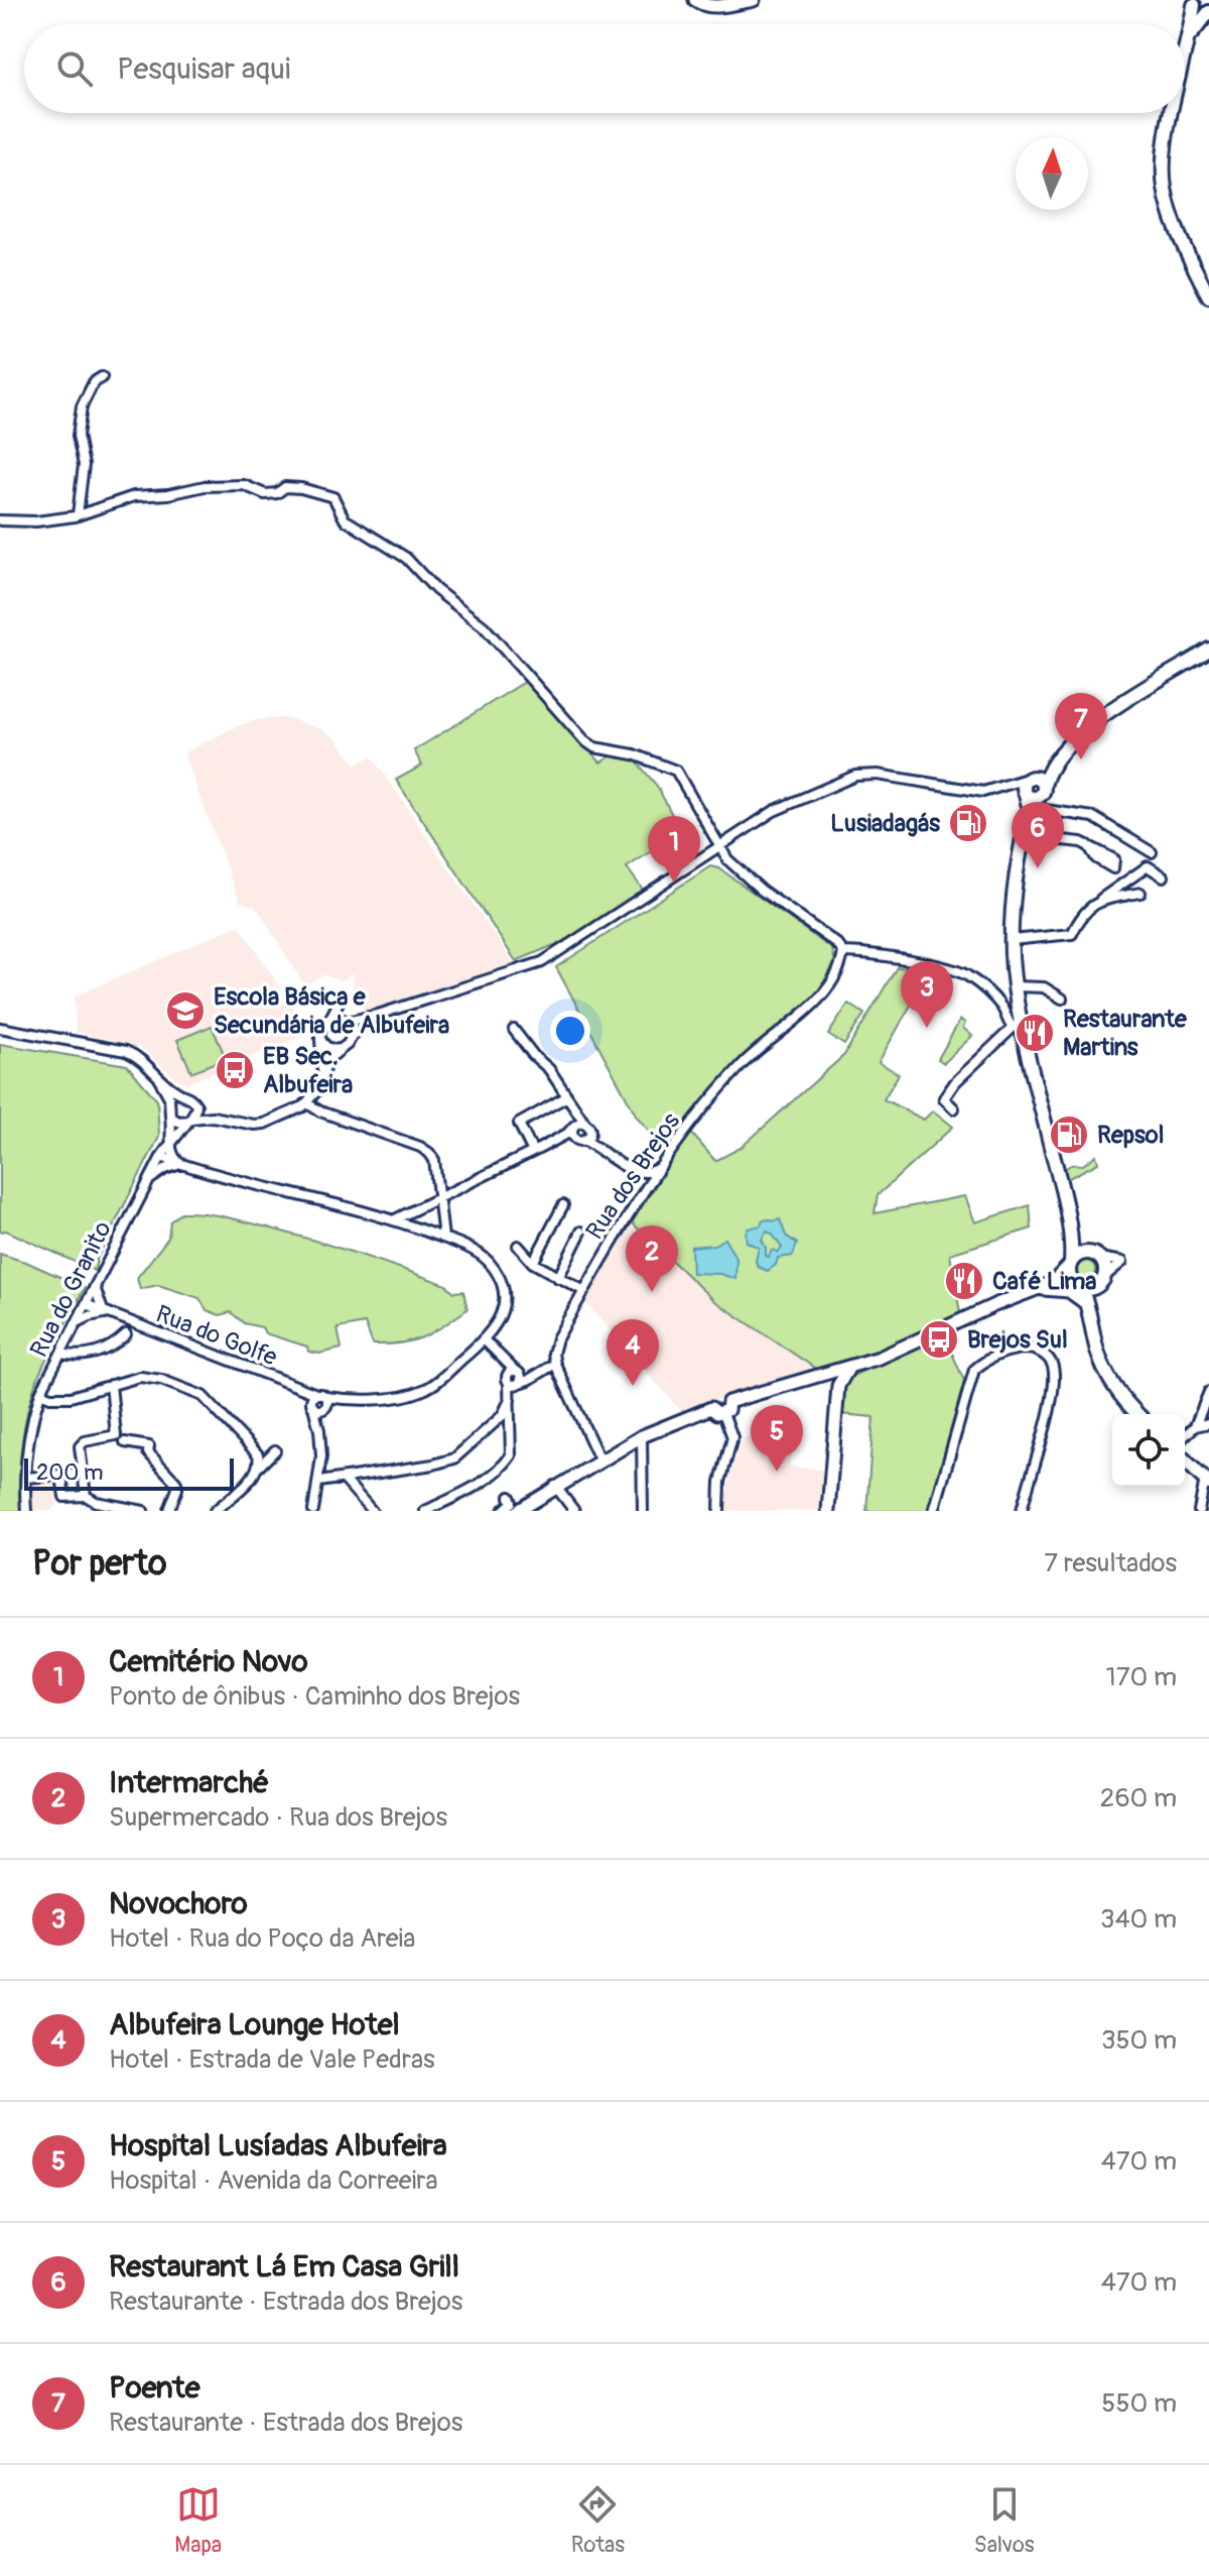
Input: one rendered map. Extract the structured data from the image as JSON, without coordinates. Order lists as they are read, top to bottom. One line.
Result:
{"streets":{"street":["Rua dos Brejos","Rua do Granito","Rua do Golfe"]},"crossings":[["Rua do Granito","Rua do Golfe"]],"places":{"fuel station":["Lusiadagás","Repsol"],"school or university":["Escola Básica e Secundária de Albufeira"],"restaurant":["Restaurante Martins","Café Lima"],"bus stop":["EB Sec. Albufeira","Brejos Sul"]},"scale_bar":"200 m","north":"top","page":{"search":"Pesquisar aqui","pins":["7","6","1","3","2","4","5"],"scale":"200 m","heading":["Por perto","7 resultados"],"list":[{"mark":"1","name":"Cemitério Novo","note":"Ponto de ônibus · Caminho dos Brejos","value":"170 m"},{"mark":"2","name":"Intermarché","note":"Supermercado · Rua dos Brejos","value":"260 m"},{"mark":"3","name":"Novochoro","note":"Hotel · Rua do Poço da Areia","value":"340 m"},{"mark":"4","name":"Albufeira Lounge Hotel","note":"Hotel · Estrada de Vale Pedras","value":"350 m"},{"mark":"5","name":"Hospital Lusíadas Albufeira","note":"Hospital · Avenida da Correeira","value":"470 m"},{"mark":"6","name":"Restaurant Lá Em Casa Grill","note":"Restaurante · Estrada dos Brejos","value":"470 m"},{"mark":"7","name":"Poente","note":"Restaurante · Estrada dos Brejos","value":"550 m"}],"nav":["Mapa","Rotas","Salvos"]}}
